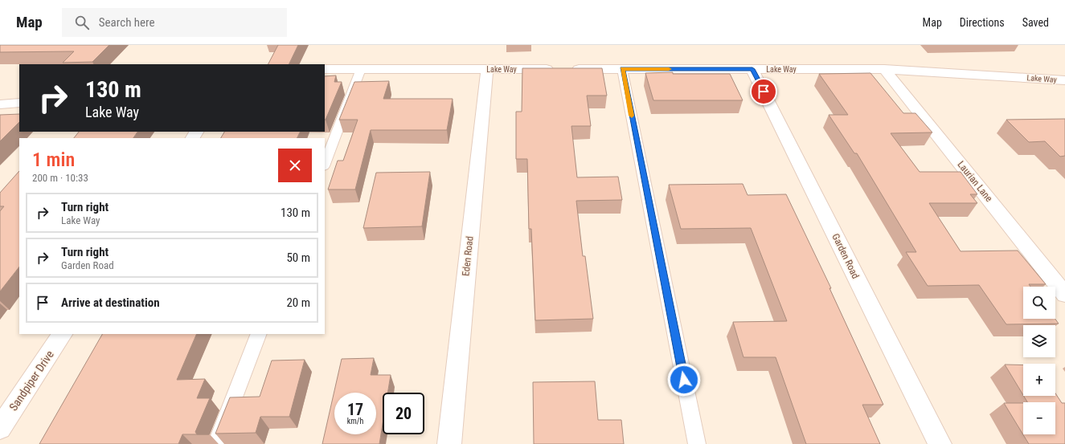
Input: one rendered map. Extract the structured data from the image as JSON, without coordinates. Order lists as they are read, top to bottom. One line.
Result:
{"streets":{"street":["Lake Way","Laurian Lane","Eden Road","Garden Road","Sandpiper Drive"]},"crossings":[["Lake Way","Laurian Lane"],["Lake Way","Eden Road"],["Lake Way","Garden Road"]],"page":{"header":"Map","search":"Search here","nav":["Map","Directions","Saved"],"turn":["130 m","Lake Way"],"heading":["1 min","200 m · 10:33"],"list":[{"name":"Turn right","note":"Lake Way","value":"130 m"},{"name":"Turn right","note":"Garden Road","value":"50 m"},{"name":"Arrive at destination","value":"20 m"}],"map_buttons":["+","−"],"speed":"17 km/h","limit":"20"}}
